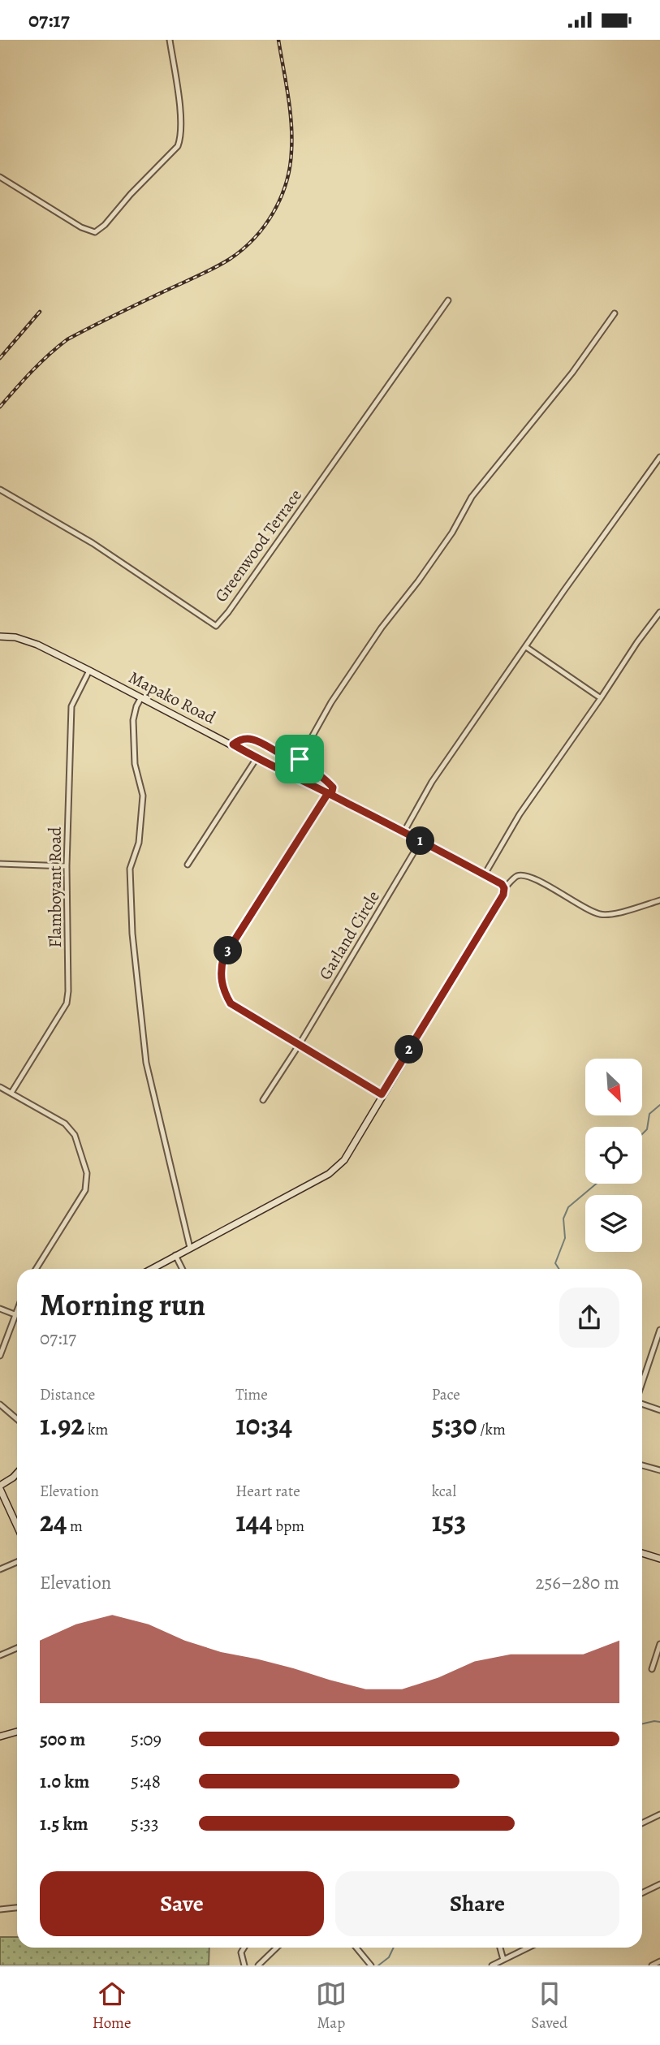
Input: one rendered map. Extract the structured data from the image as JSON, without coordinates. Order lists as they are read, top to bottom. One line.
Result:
{"streets":{"street":["Greenwood Terrace","Mapako Road","Flamboyant Road","Garland Circle"]},"crossings":[["Mapako Road","Flamboyant Road"],["Mapako Road","Garland Circle"]],"north":"bottom right","page":{"status":"07:17","pins":["1","3","2"],"heading":["Morning run","07:17"],"stats":[["Distance","1.92 km"],["Time","10:34"],["Pace","5:30 /km"],["Elevation","24 m"],["Heart rate","144 bpm"],["kcal","153"]],"chart":["Elevation","256–280 m"],"list":[{"name":"500 m","note":"5:09"},{"name":"1.0 km","note":"5:48"},{"name":"1.5 km","note":"5:33"}],"buttons":["Save","Share"],"tabs":["Home","Map","Saved"]}}
